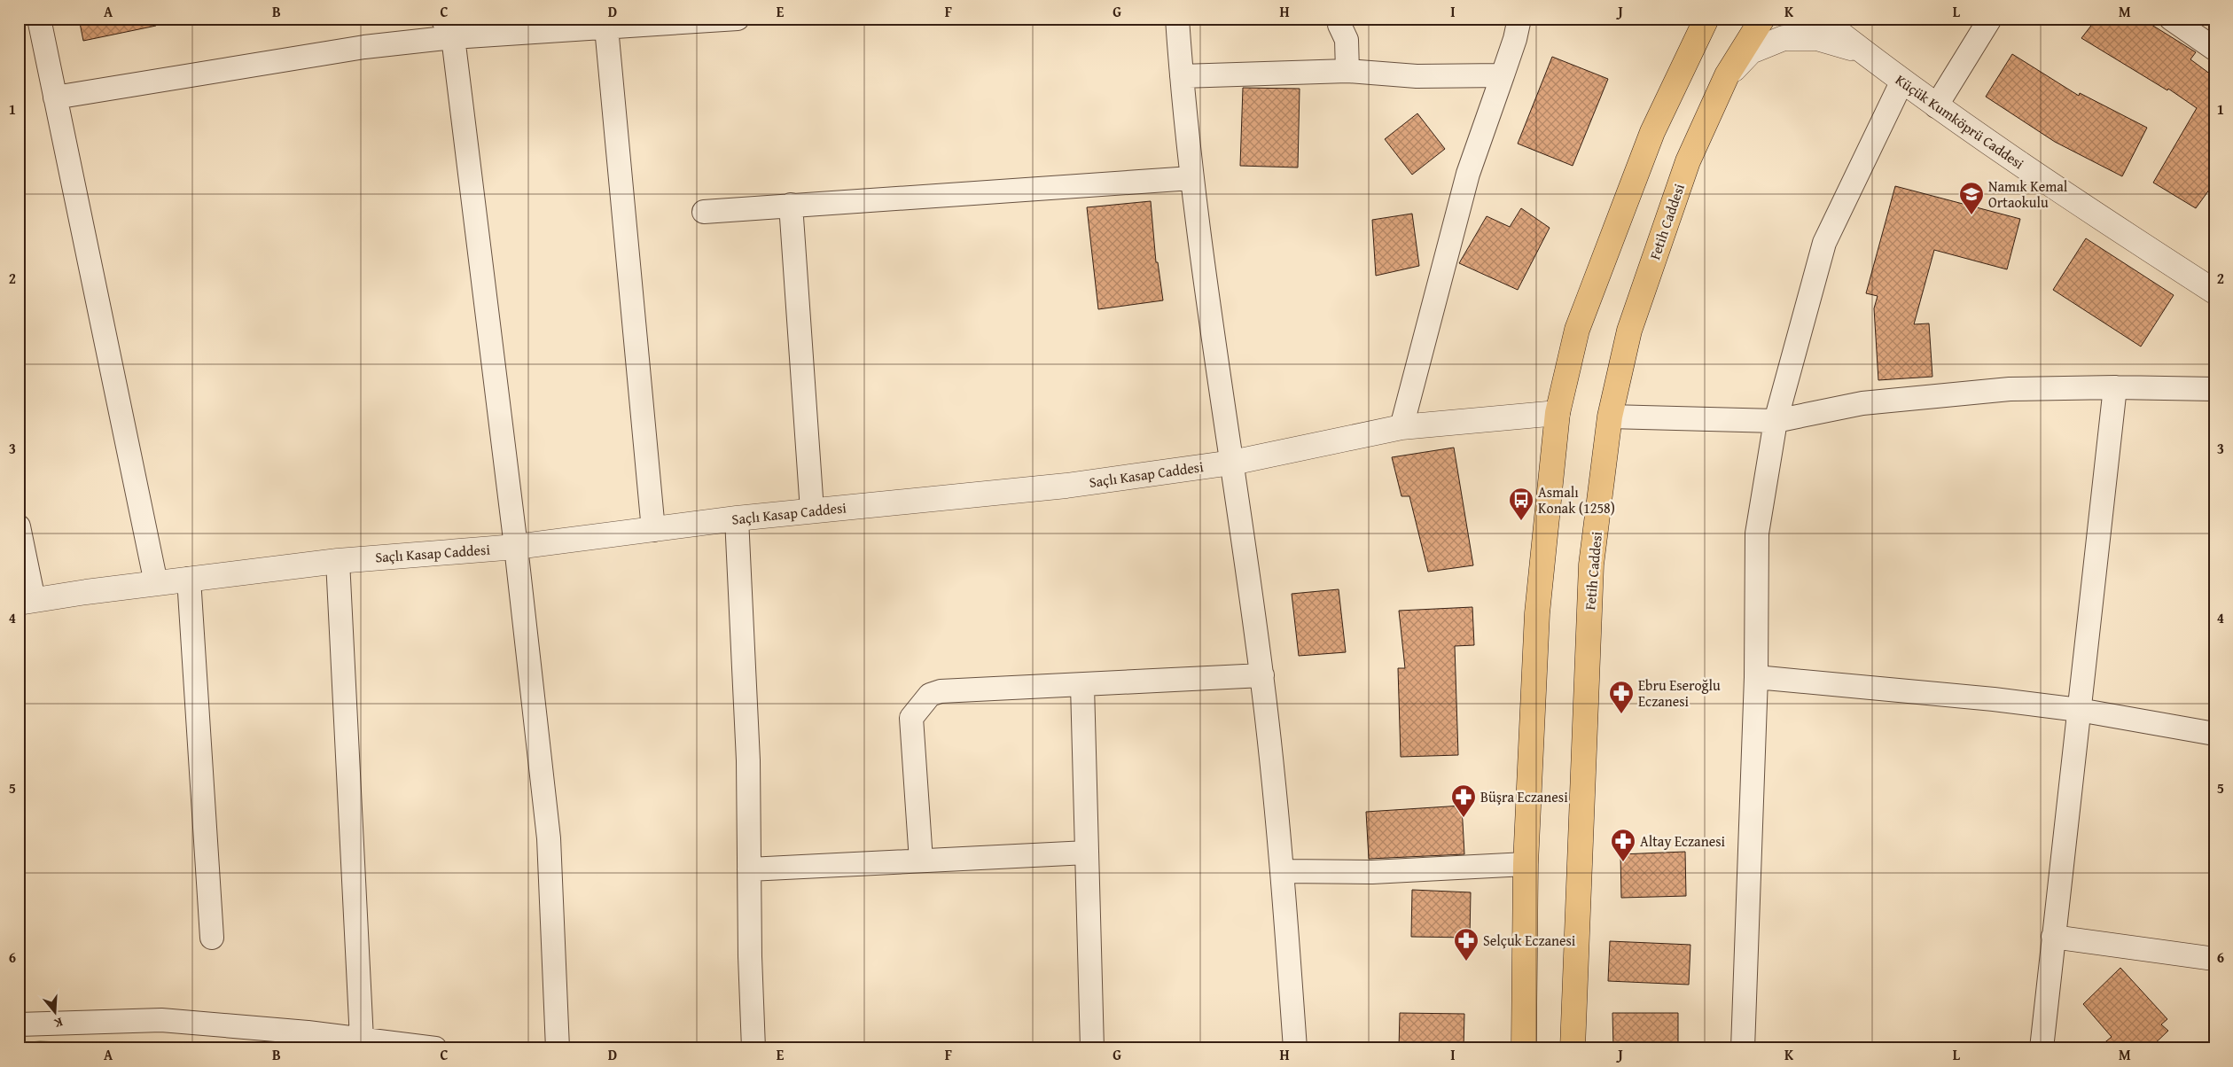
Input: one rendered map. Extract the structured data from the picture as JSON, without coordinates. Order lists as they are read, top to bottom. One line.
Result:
{"streets":{"main road":["Fetih Caddesi"],"street":["Küçük Kumköprü Caddesi","Saçlı Kasap Caddesi"]},"places":{"school or university":["Namık Kemal Ortaokulu"],"bus stop":["Asmalı Konak (1258)"],"pharmacy":["Ebru Eseroğlu Eczanesi","Büşra Eczanesi","Altay Eczanesi","Selçuk Eczanesi"]},"north":"bottom","grid":{"columns":["A","B","C","D","E","F","G","H","I","J","K","L","M"],"rows":["1","2","3","4","5","6"]}}
